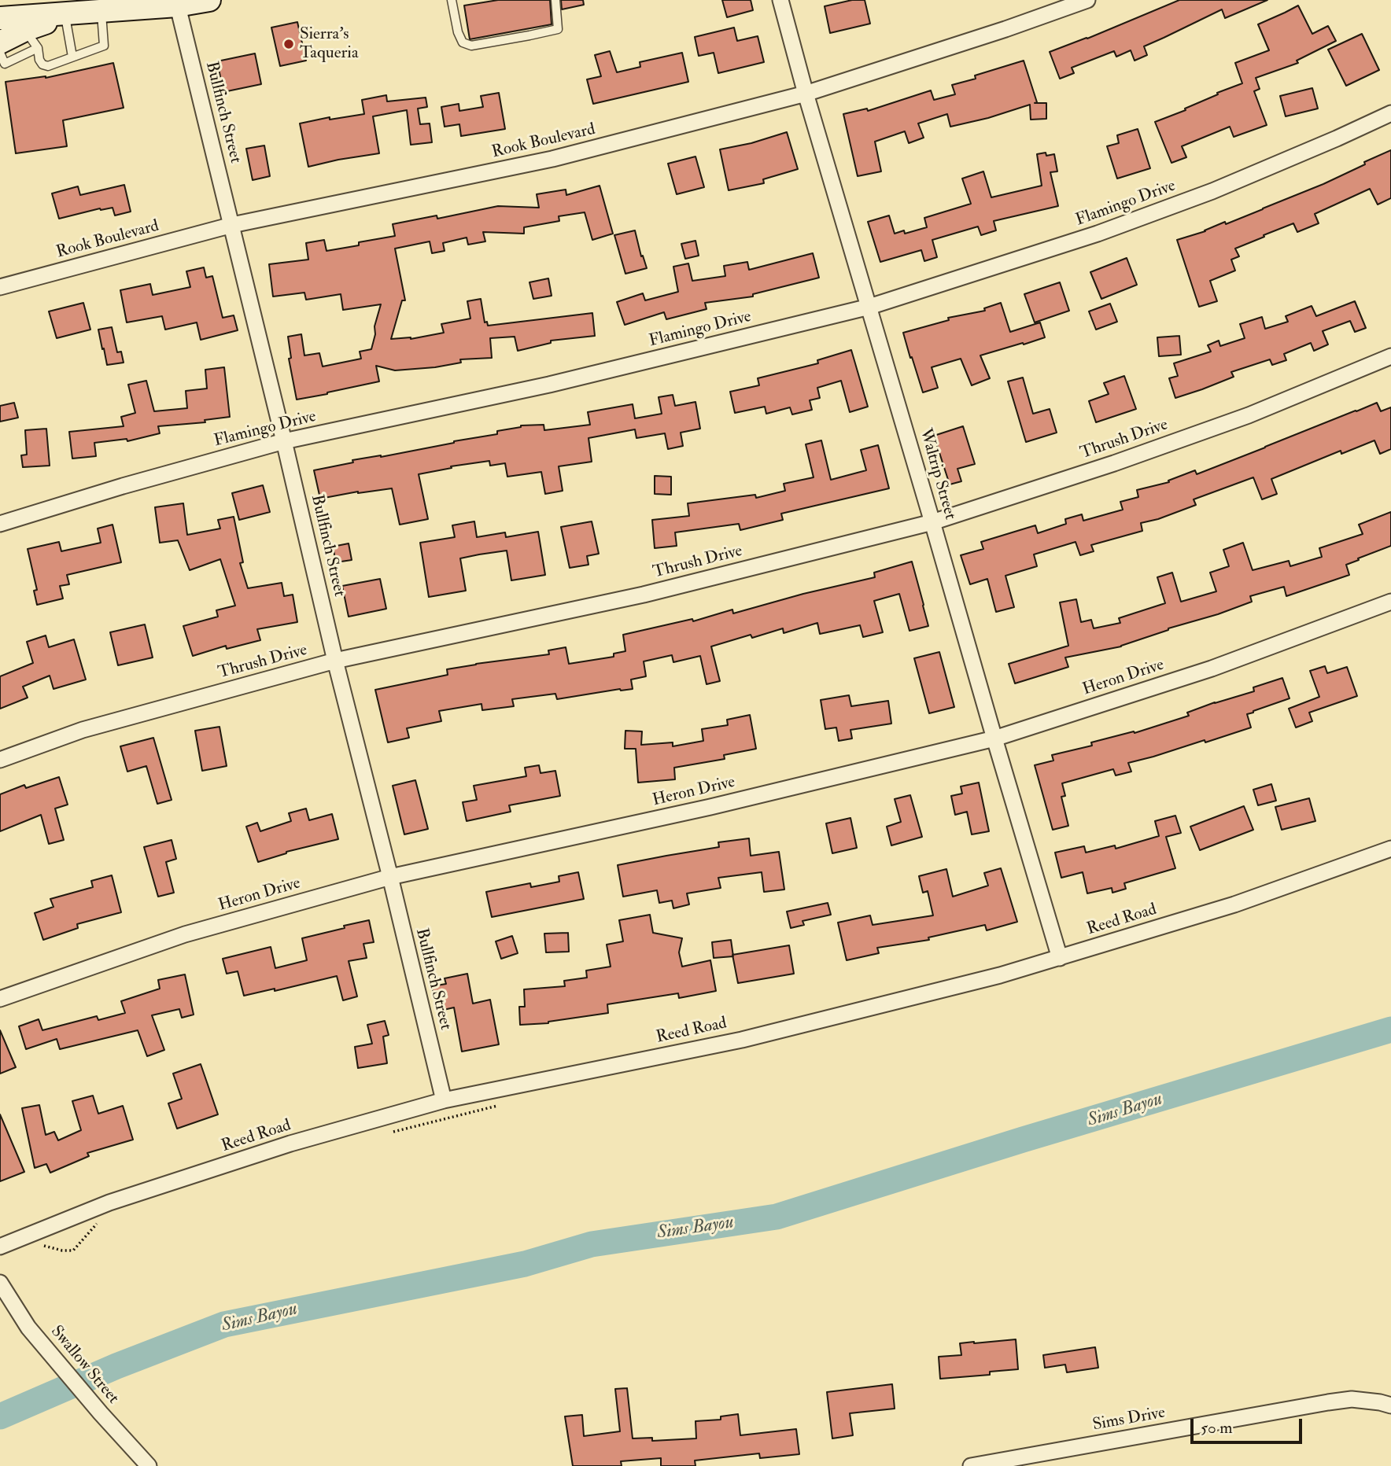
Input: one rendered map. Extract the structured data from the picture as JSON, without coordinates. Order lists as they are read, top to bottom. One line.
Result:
{"streets":{"street":["Bullfinch Street","Rook Boulevard","Flamingo Drive","Thrush Drive","Waltrip Street","Heron Drive","Reed Road","Swallow Street","Sims Drive"]},"crossings":[["Bullfinch Street","Rook Boulevard"],["Bullfinch Street","Flamingo Drive"],["Bullfinch Street","Thrush Drive"],["Bullfinch Street","Heron Drive"],["Bullfinch Street","Reed Road"],["Rook Boulevard","Waltrip Street"],["Flamingo Drive","Waltrip Street"],["Thrush Drive","Waltrip Street"],["Waltrip Street","Heron Drive"],["Waltrip Street","Reed Road"]],"water":["Sims Bayou"],"places":["Sierra's Taqueria"],"scale_bar":"50 m"}
